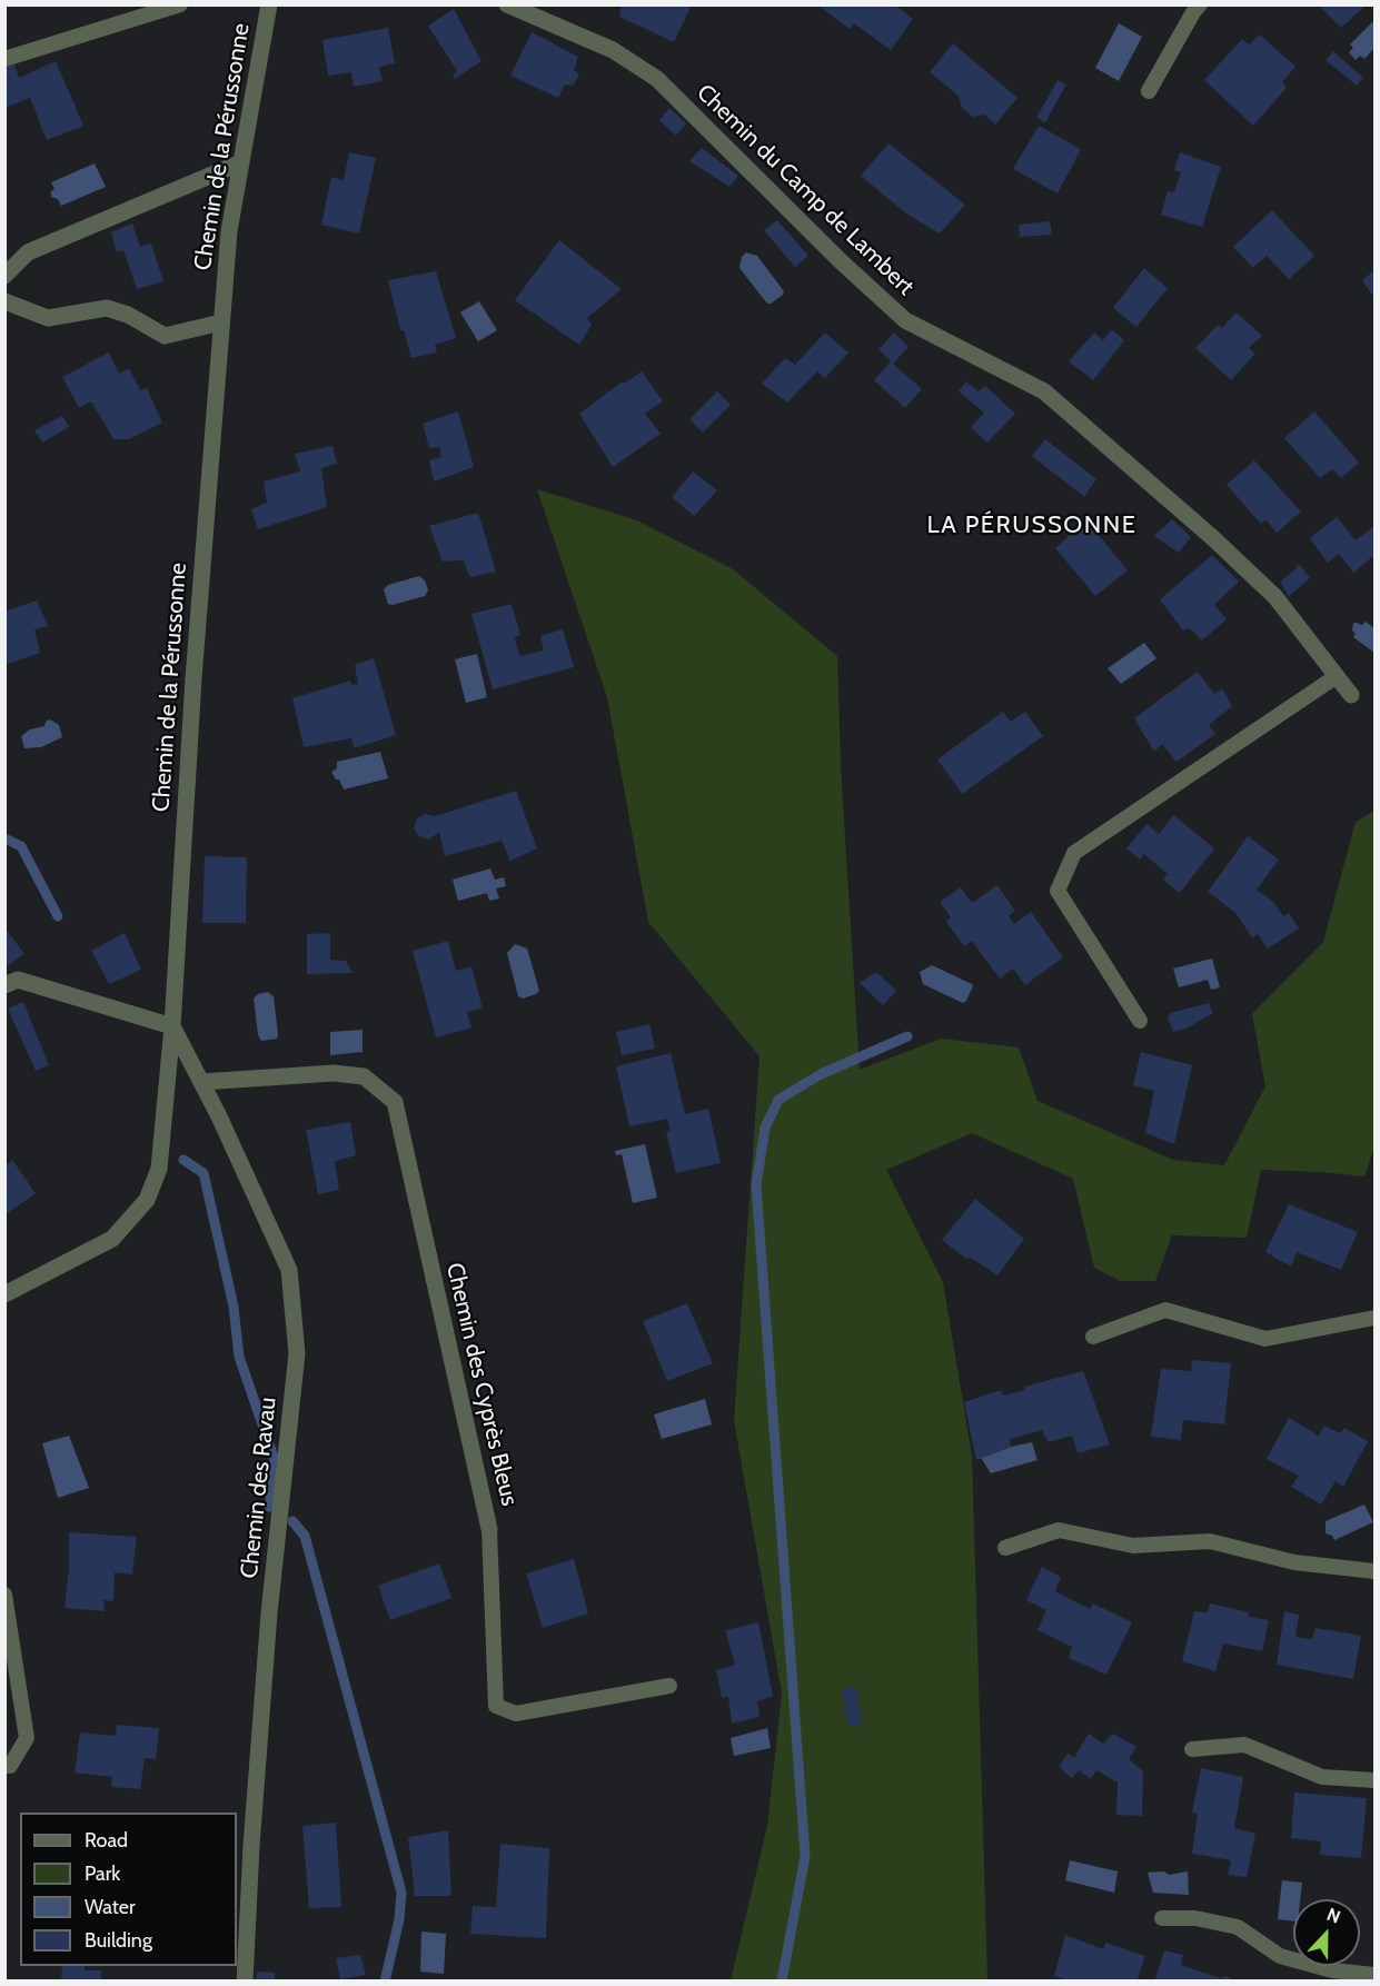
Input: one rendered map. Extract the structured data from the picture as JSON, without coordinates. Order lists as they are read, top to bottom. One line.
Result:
{"streets":{"street":["Chemin de la Pérussonne","Chemin du Camp de Lambert","Chemin des Cyprès Bleus","Chemin des Ravau"]},"crossings":[["Chemin de la Pérussonne","Chemin des Ravau"],["Chemin des Cyprès Bleus","Chemin des Ravau"]],"districts":["LA PÉRUSSONNE"],"legend":["Road","Park","Water","Building"],"north":"top"}
